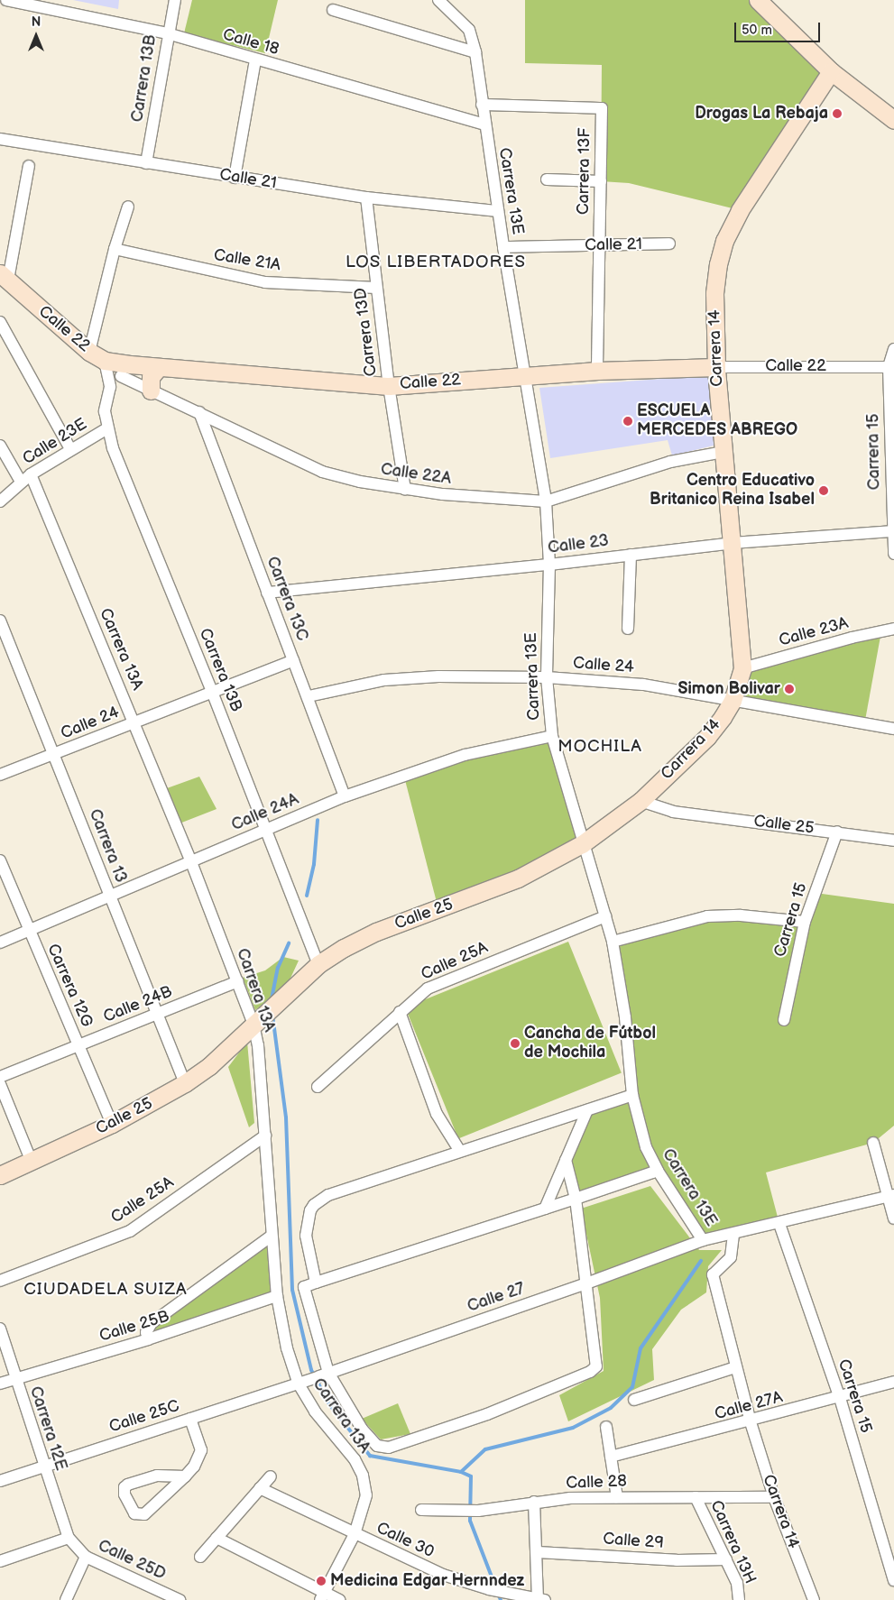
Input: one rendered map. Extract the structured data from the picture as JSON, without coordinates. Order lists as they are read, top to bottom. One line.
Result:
{"streets":{"street":["Calle 18","Carrera 13B","Carrera 13F","Calle 21","Carrera 13E","Calle 21A","Calle 22","Carrera 13D","Carrera 14","Calle 23E","Carrera 15","Calle 22A","Calle 23","Carrera 13C","Calle 23A","Carrera 13A","Calle 24","Calle 24A","Calle 25","Carrera 13","Calle 25A","Carrera 12G","Calle 24B","Calle 27","Calle 25B","Calle 27A","Calle 25C","Carrera 12E","Calle 28","Calle 30","Calle 29","Carrera 13H","Calle 25D"]},"crossings":[["Calle 18","Carrera 13B"],["Calle 18","Carrera 13E"],["Carrera 13B","Calle 21"],["Carrera 13B","Calle 22"],["Carrera 13B","Calle 23E"],["Carrera 13B","Calle 24"],["Carrera 13B","Calle 24A"],["Carrera 13B","Calle 25"],["Carrera 13F","Calle 21"],["Carrera 13F","Carrera 13E"],["Carrera 13F","Calle 22"],["Calle 21","Carrera 13E"],["Calle 21","Carrera 13D"],["Carrera 13E","Calle 22"],["Carrera 13E","Carrera 14"],["Carrera 13E","Carrera 15"],["Carrera 13E","Calle 22A"],["Carrera 13E","Calle 23"],["Carrera 13E","Calle 24"],["Carrera 13E","Calle 24A"],["Carrera 13E","Calle 25"],["Carrera 13E","Calle 25A"],["Carrera 13E","Calle 27"],["Calle 21A","Carrera 13D"],["Calle 22","Carrera 13D"],["Calle 22","Carrera 14"],["Calle 22","Carrera 15"],["Calle 22","Calle 22A"],["Carrera 13D","Calle 22A"],["Carrera 14","Calle 22A"],["Carrera 14","Calle 23"],["Carrera 14","Calle 23A"],["Carrera 14","Calle 24"],["Carrera 14","Calle 25"],["Carrera 14","Calle 27A"],["Carrera 14","Calle 28"],["Calle 23E","Carrera 13A"],["Carrera 15","Calle 23"],["Carrera 15","Calle 25"],["Carrera 15","Calle 27A"],["Calle 22A","Carrera 13C"],["Calle 23","Carrera 13C"],["Carrera 13C","Calle 24"],["Carrera 13C","Calle 24A"],["Carrera 13A","Calle 24"],["Carrera 13A","Calle 24A"],["Carrera 13A","Calle 25"],["Carrera 13A","Calle 25A"],["Carrera 13A","Calle 24B"],["Carrera 13A","Calle 27"],["Carrera 13A","Calle 25B"],["Carrera 13A","Calle 25C"],["Carrera 13A","Calle 30"],["Calle 24","Carrera 13"],["Calle 24A","Carrera 13"],["Calle 24A","Carrera 12G"],["Calle 25","Carrera 13"],["Calle 25","Carrera 12G"],["Carrera 13","Calle 24B"],["Carrera 12G","Calle 24B"],["Calle 27","Calle 25C"],["Calle 25B","Carrera 12E"],["Calle 25C","Carrera 12E"],["Carrera 12E","Calle 25D"],["Calle 28","Carrera 13H"],["Calle 29","Carrera 13H"]],"districts":["LOS LIBERTADORES","MOCHILA","CIUDADELA SUIZA"],"places":["Drogas La Rebaja","ESCUELA MERCEDES ABREGO","Centro Educativo Britanico Reina Isabel","Simon Bolivar","Cancha de Fútbol de Mochila","Medicina Edgar Hernndez"],"scale_bar":"50 m","north":"top"}
